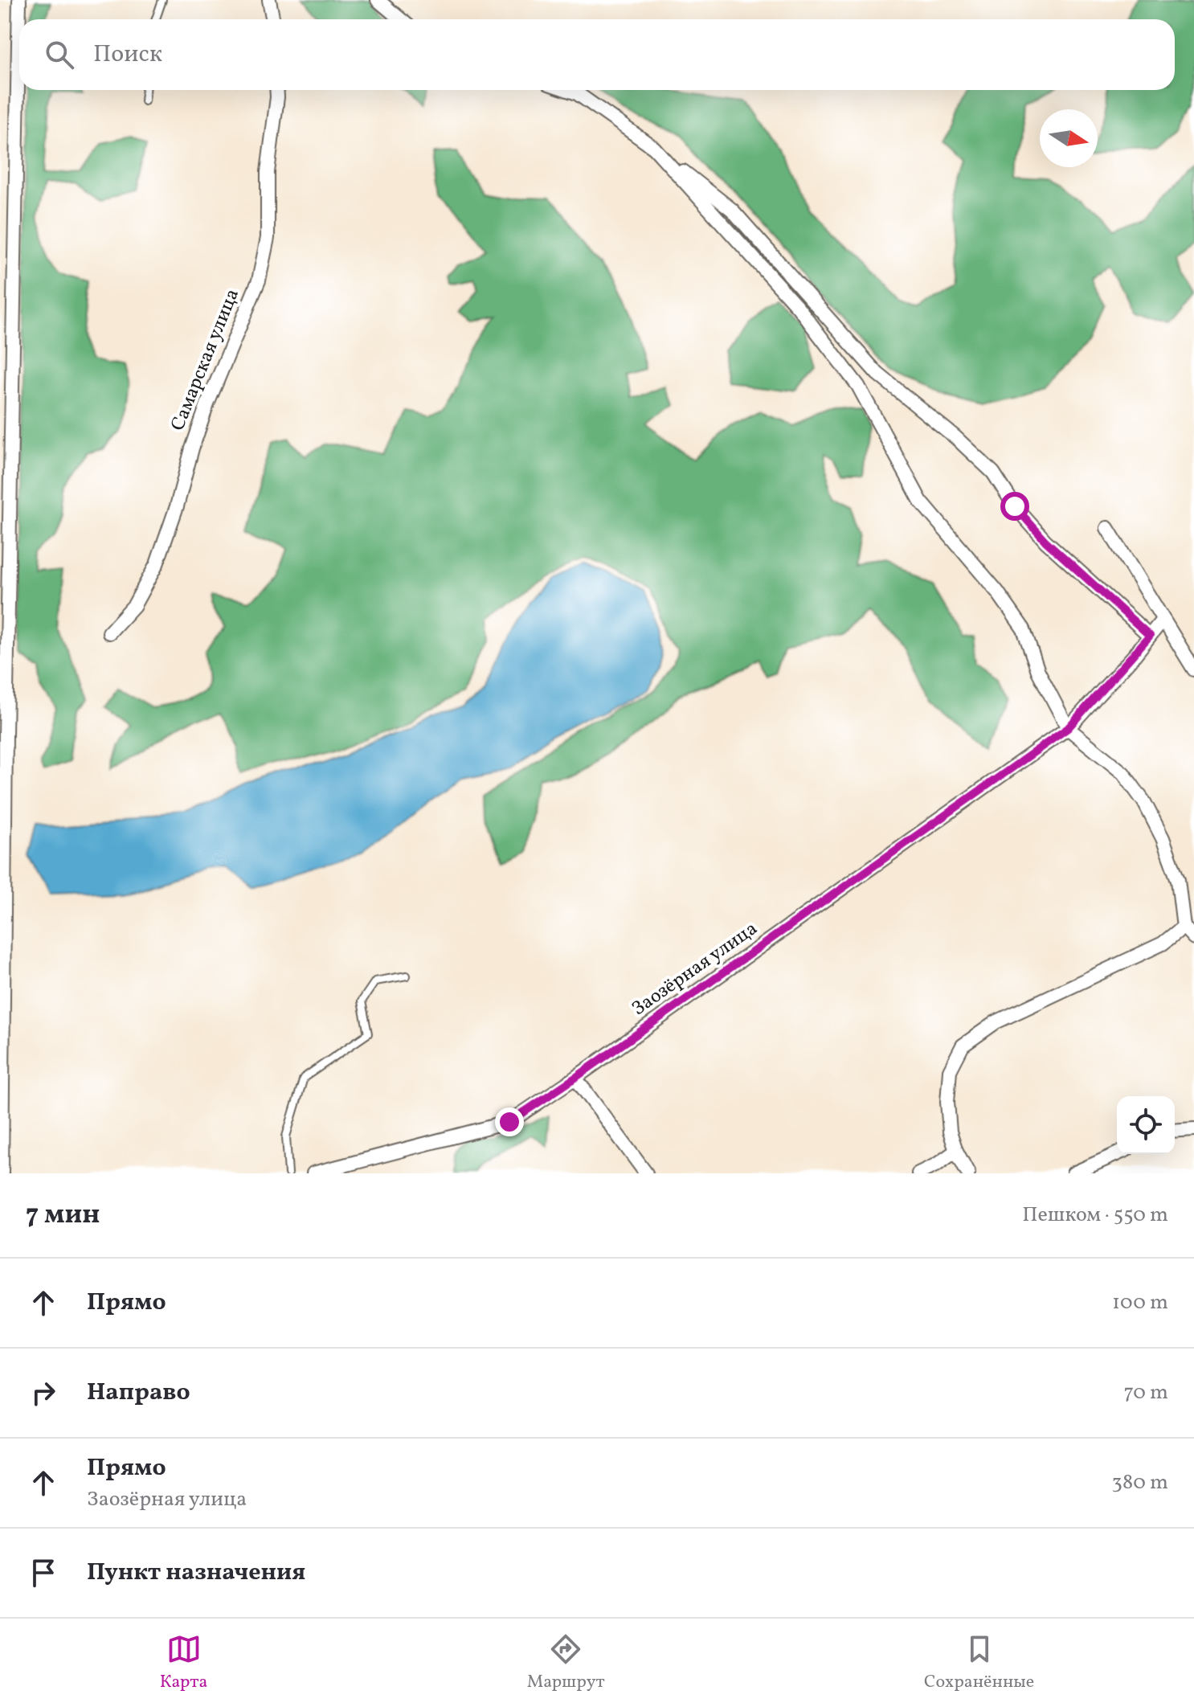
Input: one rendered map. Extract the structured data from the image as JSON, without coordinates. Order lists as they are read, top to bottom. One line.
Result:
{"streets":{"street":["Самарская улица","Заозёрная улица"]},"north":"right","page":{"search":"Поиск","heading":["7 мин","Пешком · 550 m"],"list":[["Прямо","100 m"],["Направо","70 m"],["Прямо","Заозёрная улица","380 m"],"Пункт назначения"],"nav":["Карта","Маршрут","Сохранённые"]}}
